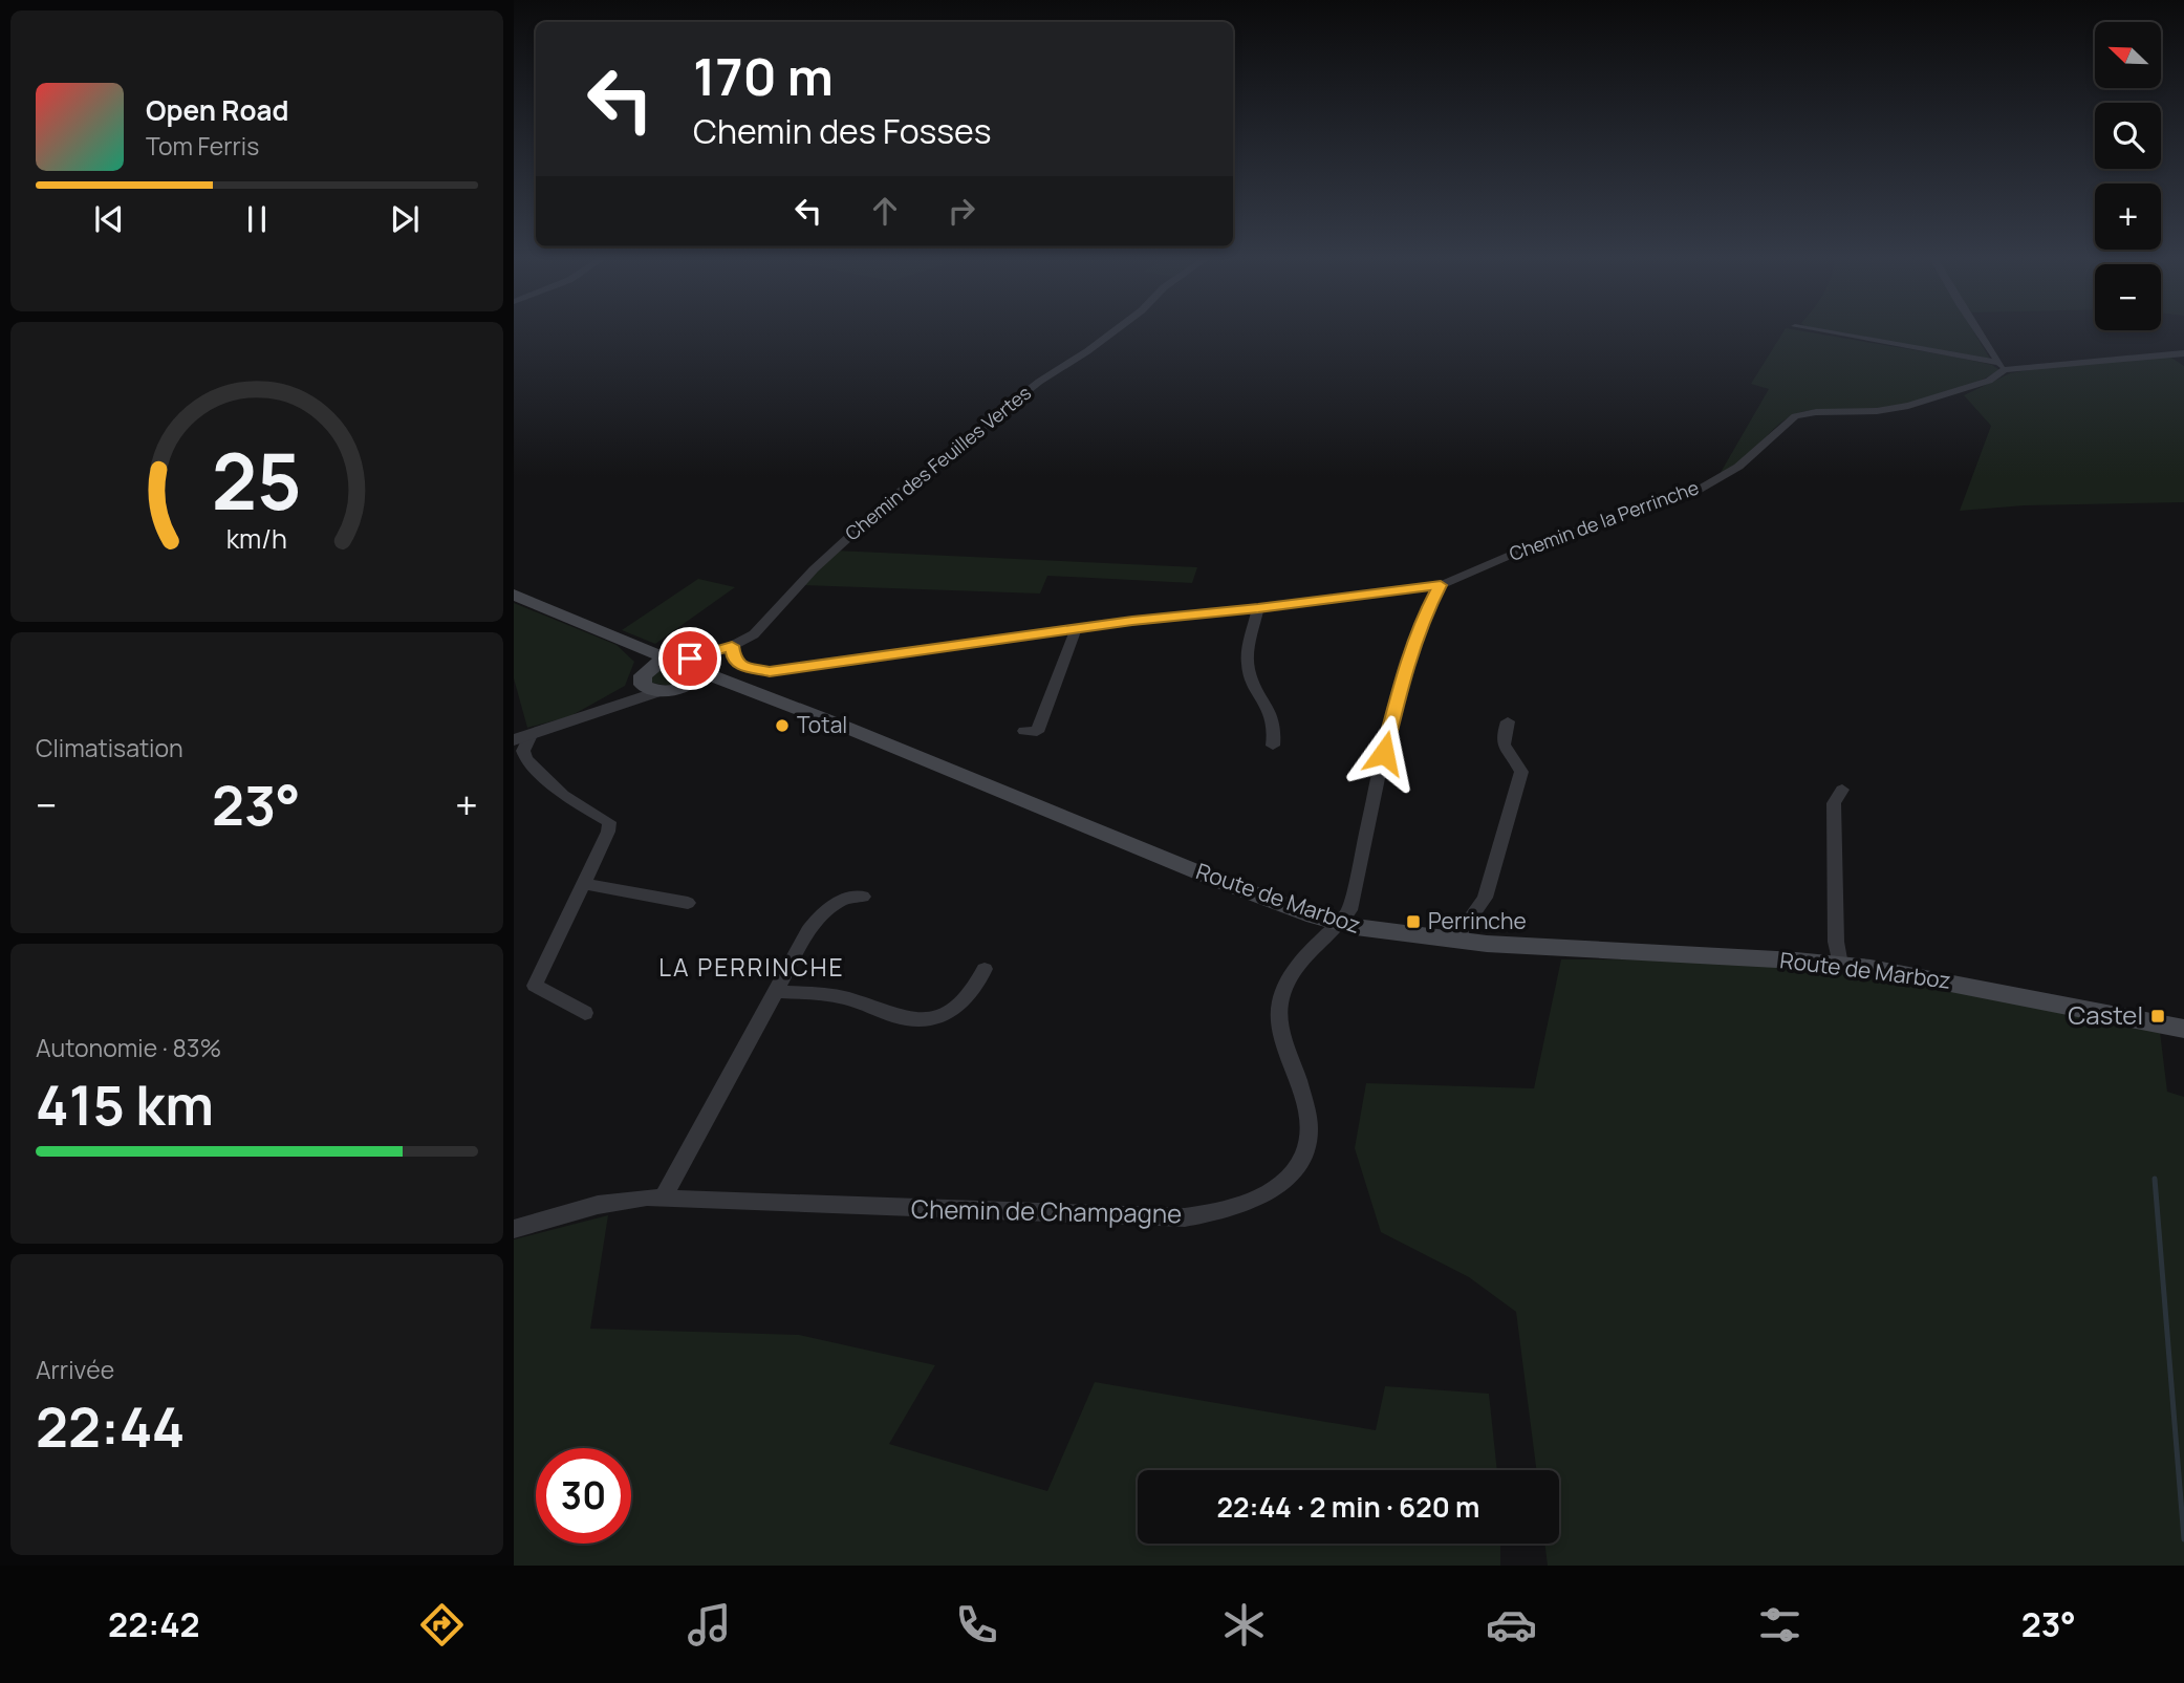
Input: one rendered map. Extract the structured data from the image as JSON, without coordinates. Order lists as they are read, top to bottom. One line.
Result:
{"streets":{"main road":["Route de Marboz"],"street":["Chemin des Feuilles Vertes","Chemin de la Perrinche","Chemin de Champagne"]},"crossings":[["Chemin des Feuilles Vertes","Chemin de la Perrinche"],["Chemin des Feuilles Vertes","Route de Marboz"],["Route de Marboz","Chemin de Champagne"]],"districts":["LA PERRINCHE"],"places":{"other":["Total"],"transit":["Perrinche","Castel"]},"north":"top left","page":{"map_buttons":["+","−"],"turn":["170 m","Chemin des Fosses"],"song":["Open Road","Tom Ferris"],"tile":["Climatisation",["Autonomie · 83%","415 km"],["Arrivée","22:44"]],"heat":["−","23°","+"],"limit":"30","trip":"22:44 · 2 min · 620 m","tabs":["22:42","23°"],"gauge":["25","km/h"]}}
